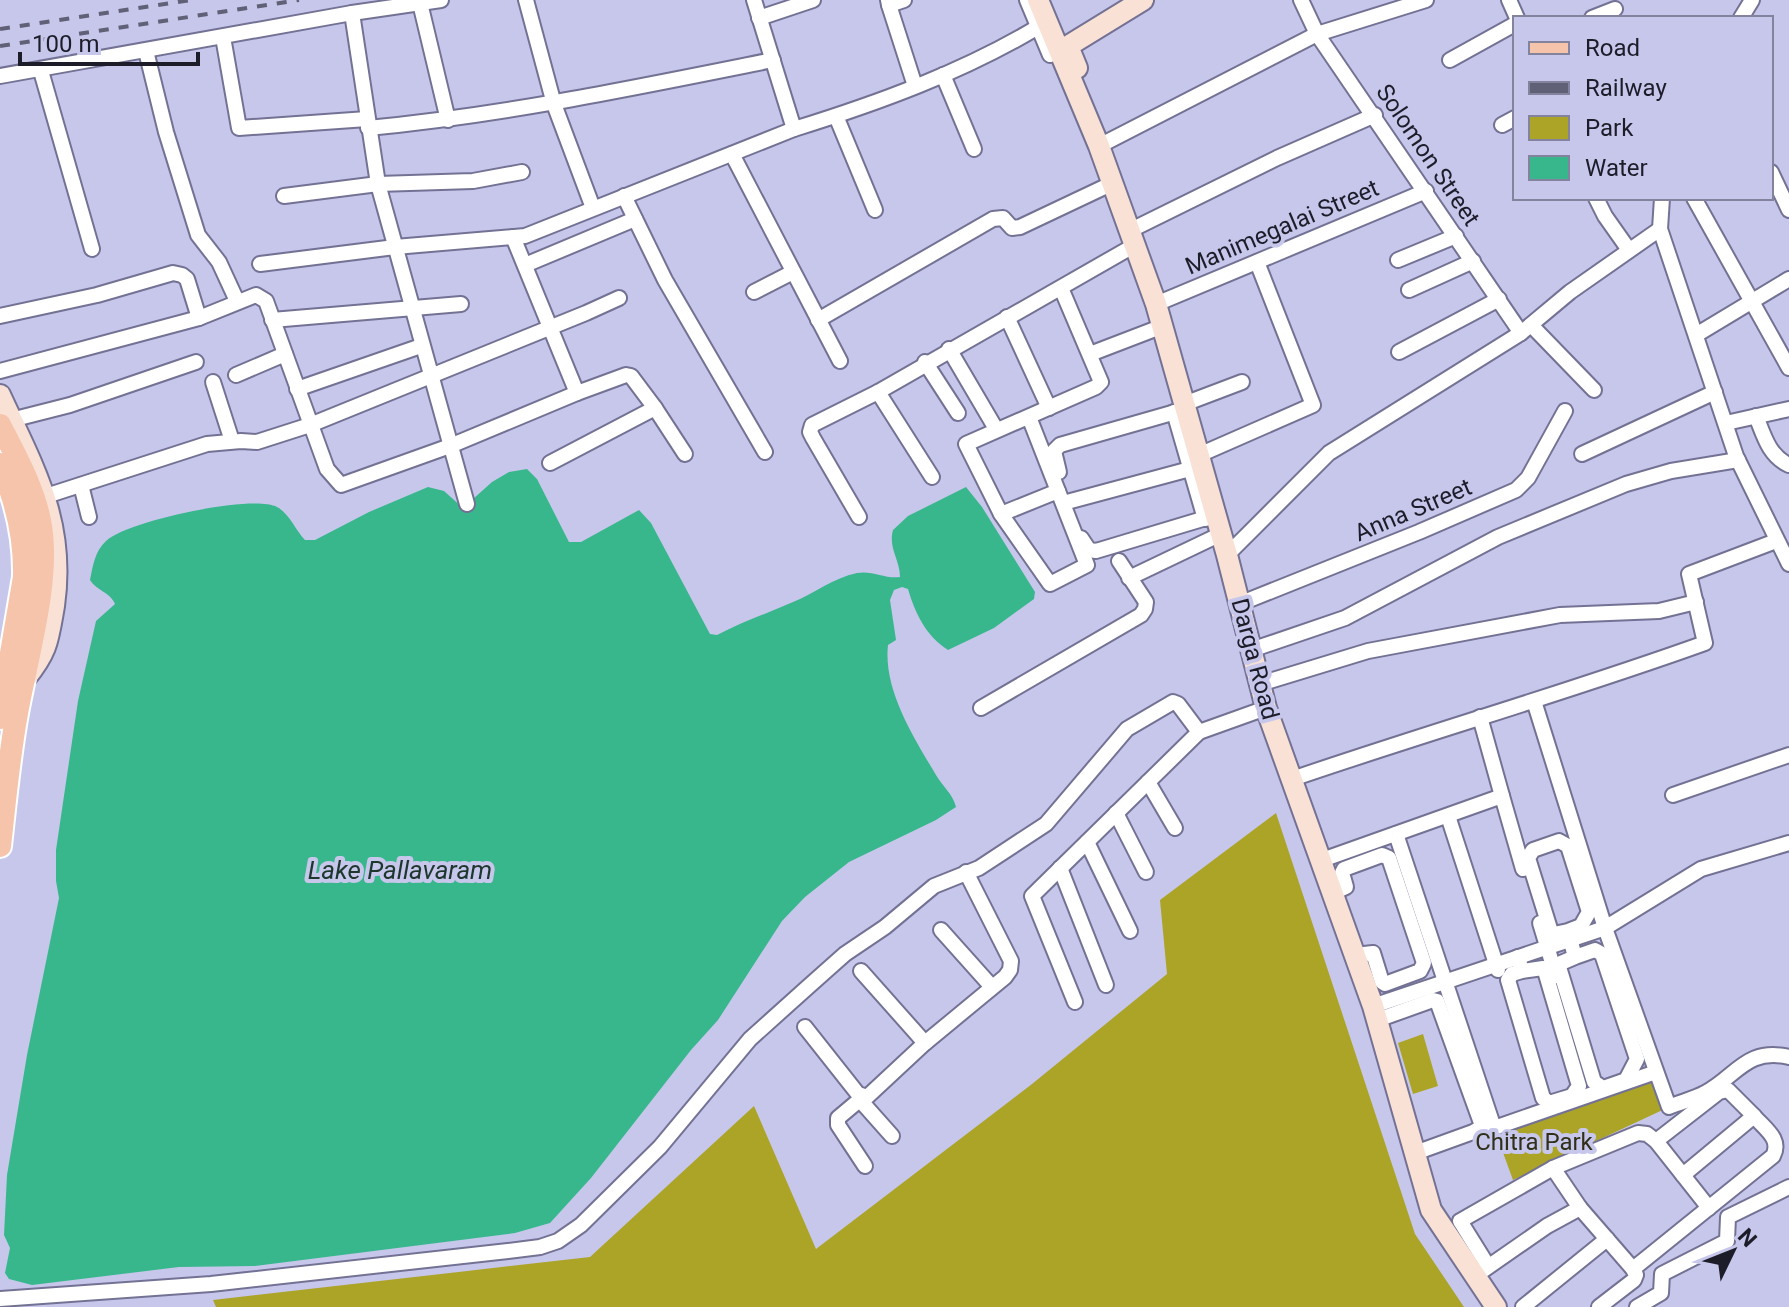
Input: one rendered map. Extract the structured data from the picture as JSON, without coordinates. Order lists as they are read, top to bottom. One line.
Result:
{"streets":{"street":["Solomon Street","Manimegalai Street","Anna Street","Darga Road"]},"crossings":[["Solomon Street","Manimegalai Street"],["Manimegalai Street","Darga Road"],["Anna Street","Darga Road"]],"water":["Lake Pallavaram"],"parks":["Chitra Park"],"legend":["Road","Railway","Park","Water"],"scale_bar":"100 m","north":"top right"}
